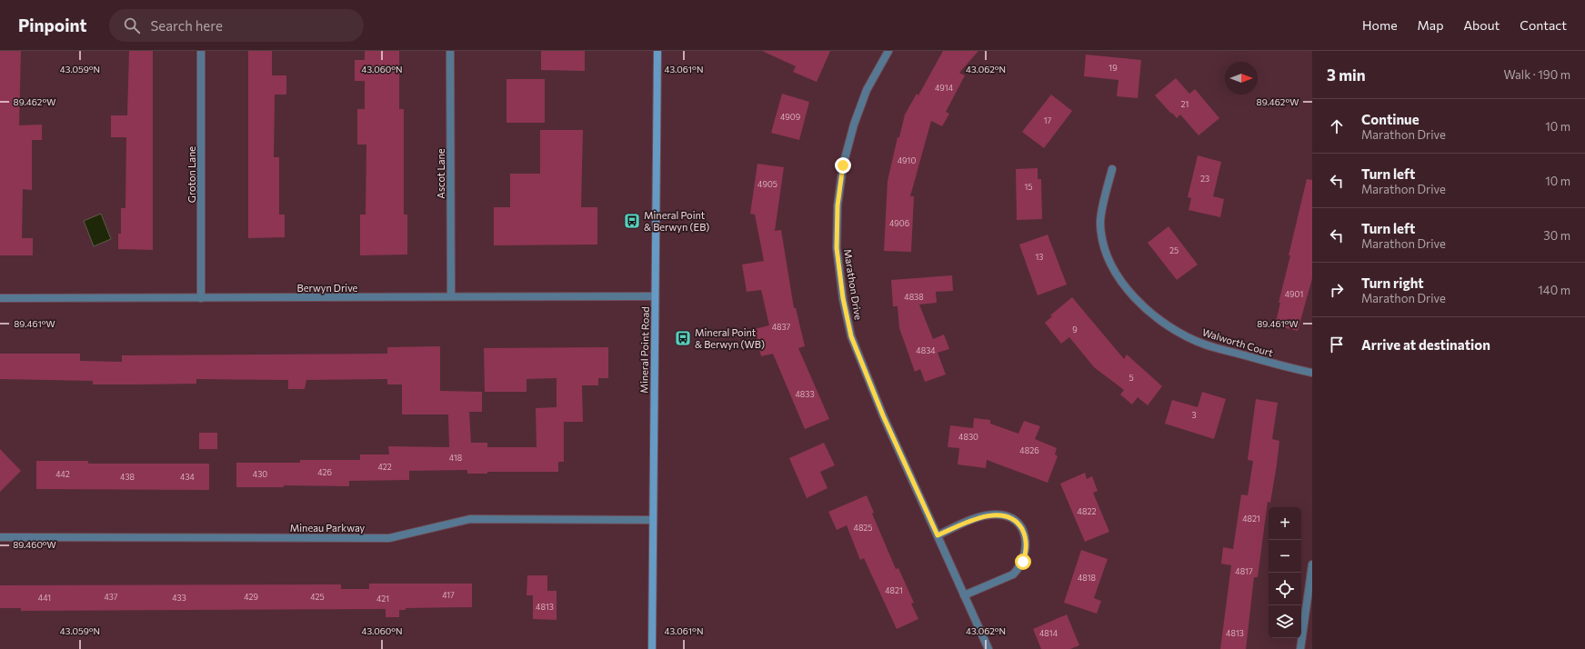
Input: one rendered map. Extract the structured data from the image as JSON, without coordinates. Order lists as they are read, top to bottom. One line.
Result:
{"streets":{"main road":["Mineral Point Road"],"street":["Ascot Lane","Groton Lane","Marathon Drive","Berwyn Drive","Walworth Court","Mineau Parkway"]},"crossings":[["Ascot Lane","Berwyn Drive"],["Groton Lane","Berwyn Drive"],["Berwyn Drive","Mineral Point Road"],["Mineral Point Road","Mineau Parkway"]],"places":{"bus stop":["Mineral Point & Berwyn (EB)","Mineral Point & Berwyn (WB)"]},"house_numbers":["19","4914","21","4909","17","4910","23","4905","15","4906","25","13","4901","4838","4837","9","4834","5","4833","3","4830","4826","418","422","426","442","430","438","434","4822","4821","4825","4817","4818","4821","417","437","429","425","441","433","421","4813","4814","4813"],"north":"right","page":{"header":"Pinpoint","search":"Search here","nav":["Home","Map","About","Contact"],"heading":["3 min","Walk · 190 m"],"list":[["Continue","Marathon Drive","10 m"],["Turn left","Marathon Drive","10 m"],["Turn left","Marathon Drive","30 m"],["Turn right","Marathon Drive","140 m"],"Arrive at destination"],"map_buttons":["+","−"]},"coordinates":["43.059°N","43.060°N","43.061°N","43.062°N","89.462°W","89.461°W","89.460°W"]}
